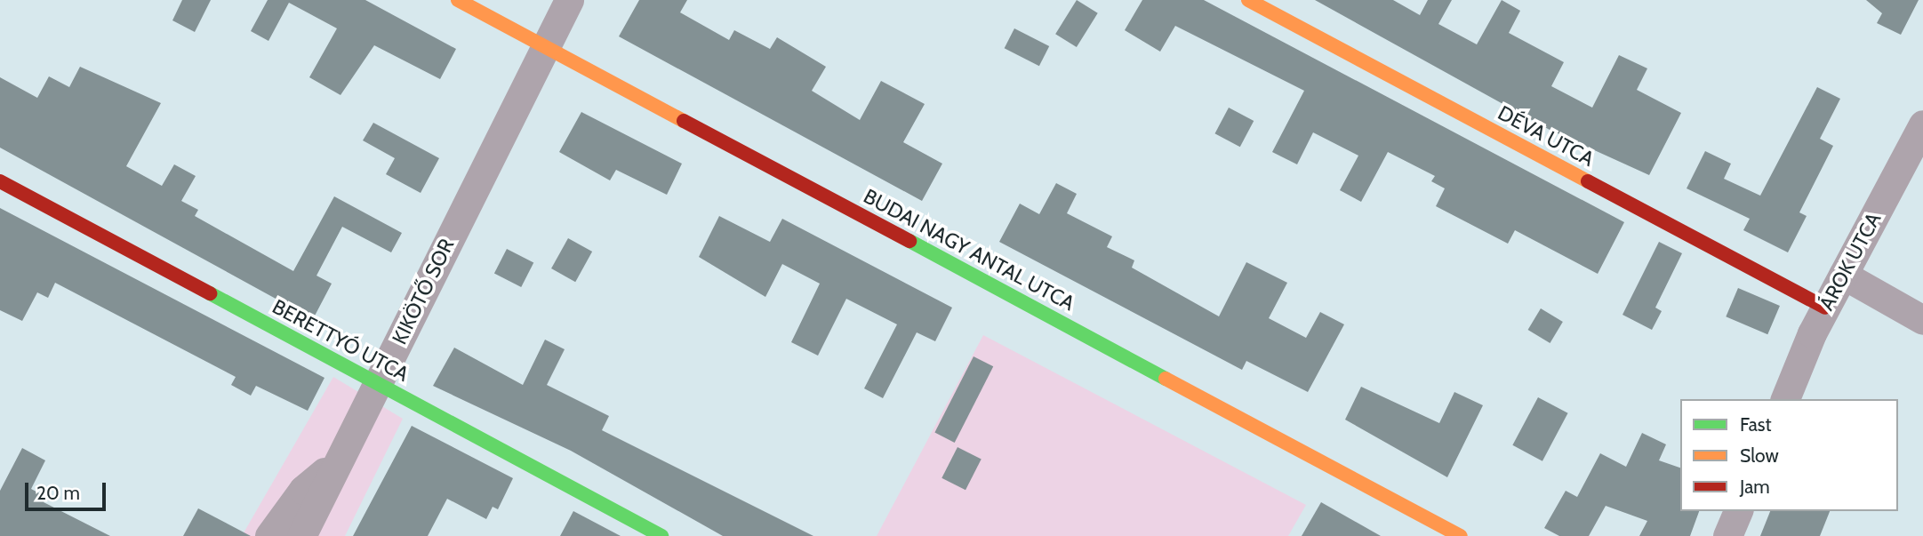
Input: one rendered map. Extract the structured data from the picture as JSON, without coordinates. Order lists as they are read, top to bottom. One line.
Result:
{"streets":{"street":["DÉVA UTCA","BUDAI NAGY ANTAL UTCA","ÁROK UTCA","KIKÖTŐ SOR","BERETTYÓ UTCA"]},"crossings":[["DÉVA UTCA","ÁROK UTCA"],["BUDAI NAGY ANTAL UTCA","KIKÖTŐ SOR"],["KIKÖTŐ SOR","BERETTYÓ UTCA"]],"legend":["Fast","Slow","Jam"],"scale_bar":"20 m"}
